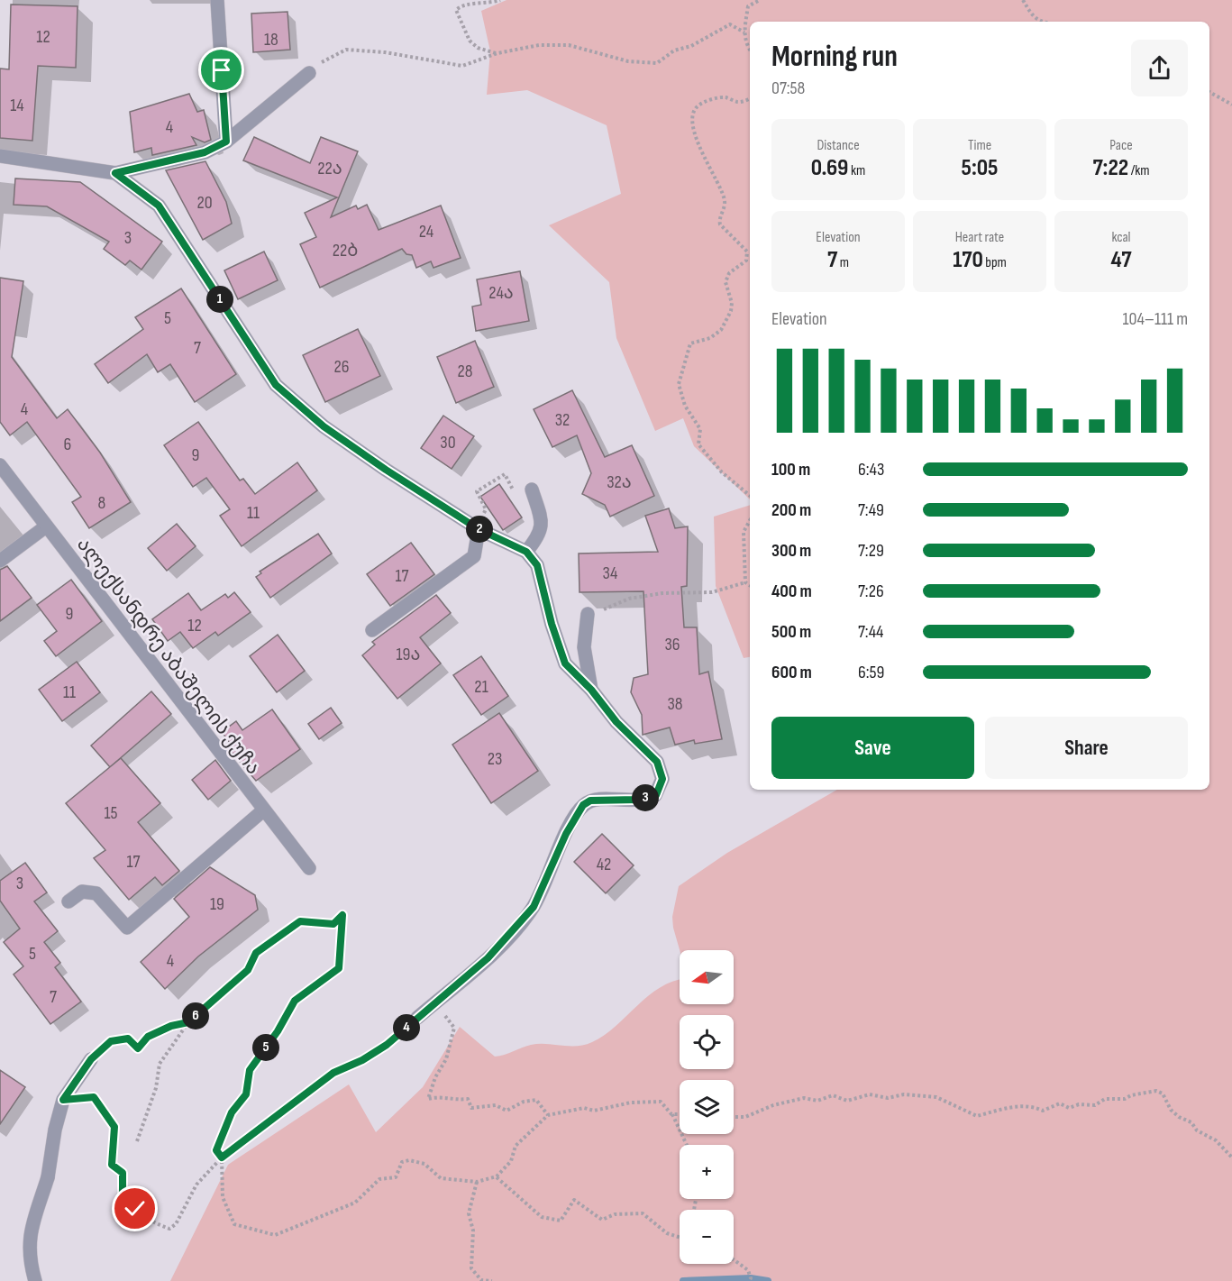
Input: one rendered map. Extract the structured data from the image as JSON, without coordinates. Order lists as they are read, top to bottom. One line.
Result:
{"streets":{"street":["ალექსანდრე აბაშელის ქუჩა"]},"house_numbers":["12","18","14","4","22ა","20","24","3","22ბ","24ა","5","7","26","28","4","32","30","6","9","32ა","8","11","34","17","9","12","36","19ა","21","11","38","23","15","17","42","3","19","5","4","7"],"north":"left","page":{"heading":["Morning run","07:58"],"stats":[["Distance","0.69 km"],["Time","5:05"],["Pace","7:22 /km"],["Elevation","7 m"],["Heart rate","170 bpm"],["kcal","47"]],"pins":["1","2","3","6","4","5"],"chart":["Elevation","104–111 m"],"list":[{"name":"100 m","note":"6:43"},{"name":"200 m","note":"7:49"},{"name":"300 m","note":"7:29"},{"name":"400 m","note":"7:26"},{"name":"500 m","note":"7:44"},{"name":"600 m","note":"6:59"}],"buttons":["Save","Share"],"map_buttons":["+","−"]}}
